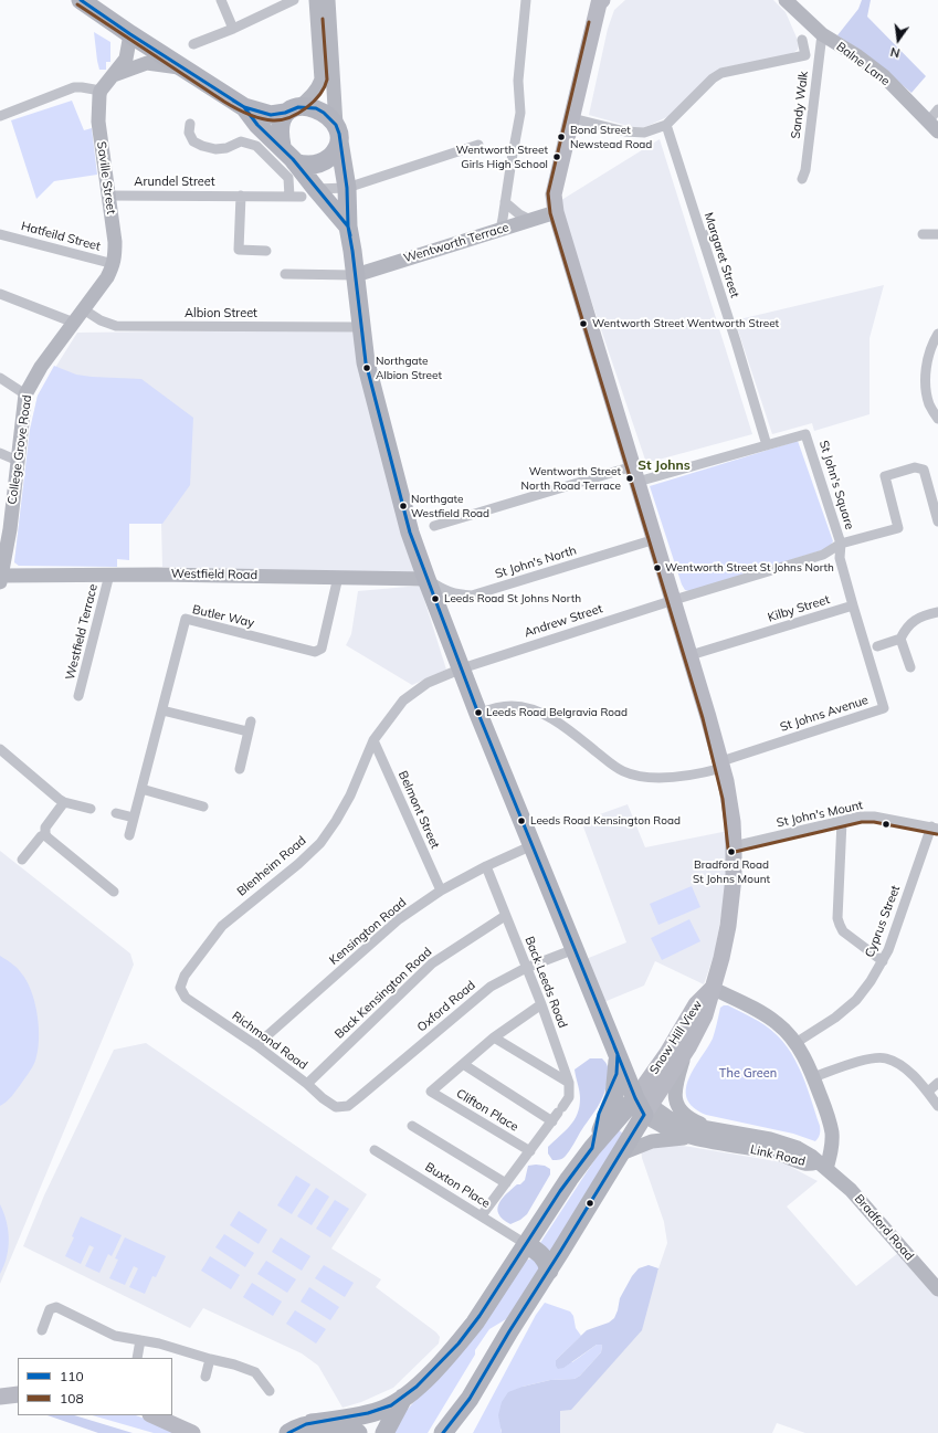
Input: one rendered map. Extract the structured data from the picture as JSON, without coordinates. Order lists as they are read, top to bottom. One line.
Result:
{"streets":{"main road":["Snow Hill View"],"street":["Balne Lane","Sandy Walk","Saville Street","Arundel Street","Hatfeild Street","Wentworth Terrace","Margaret Street","Albion Street","College Grove Road","St John's Square","St John's North","Westfield Road","Kilby Street","Butler Way","Andrew Street","Westfield Terrace","St Johns Avenue","Belmont Street","St John's Mount","Blenheim Road","Cyprus Street","Kensington Road","Back Leeds Road","Back Kensington Road","Oxford Road","Richmond Road","Clifton Place","Link Road","Buxton Place","Bradford Road"]},"crossings":[["Balne Lane","Sandy Walk"],["Saville Street","Arundel Street"],["Saville Street","Hatfeild Street"],["Saville Street","College Grove Road"],["Hatfeild Street","College Grove Road"],["Margaret Street","St John's Square"],["Albion Street","College Grove Road"],["College Grove Road","Westfield Road"],["St John's Square","Andrew Street"],["St John's North","Westfield Road"],["Westfield Road","Butler Way"],["Westfield Road","Westfield Terrace"],["Kilby Street","St Johns Avenue"],["Andrew Street","Blenheim Road"],["Belmont Street","Blenheim Road"],["Belmont Street","Kensington Road"],["St John's Mount","Cyprus Street"],["Blenheim Road","Richmond Road"],["Kensington Road","Back Leeds Road"],["Kensington Road","Richmond Road"],["Back Leeds Road","Back Kensington Road"],["Back Leeds Road","Oxford Road"],["Back Kensington Road","Richmond Road"],["Oxford Road","Richmond Road"],["Snow Hill View","Link Road"],["Link Road","Bradford Road"]],"districts":["St Johns"],"parks":["The Green"],"places":["Bond Street Newstead Road","Wentworth Street Girls High School","Wentworth Street Wentworth Street","Northgate Albion Street","Wentworth Street North Road Terrace","Northgate Westfield Road","Wentworth Street St Johns North","Leeds Road St Johns North","Leeds Road Belgravia Road","Leeds Road Kensington Road","Bradford Road St Johns Mount"],"lines":["transit line 110","transit line 108"],"legend":["110","108"],"north":"bottom"}
